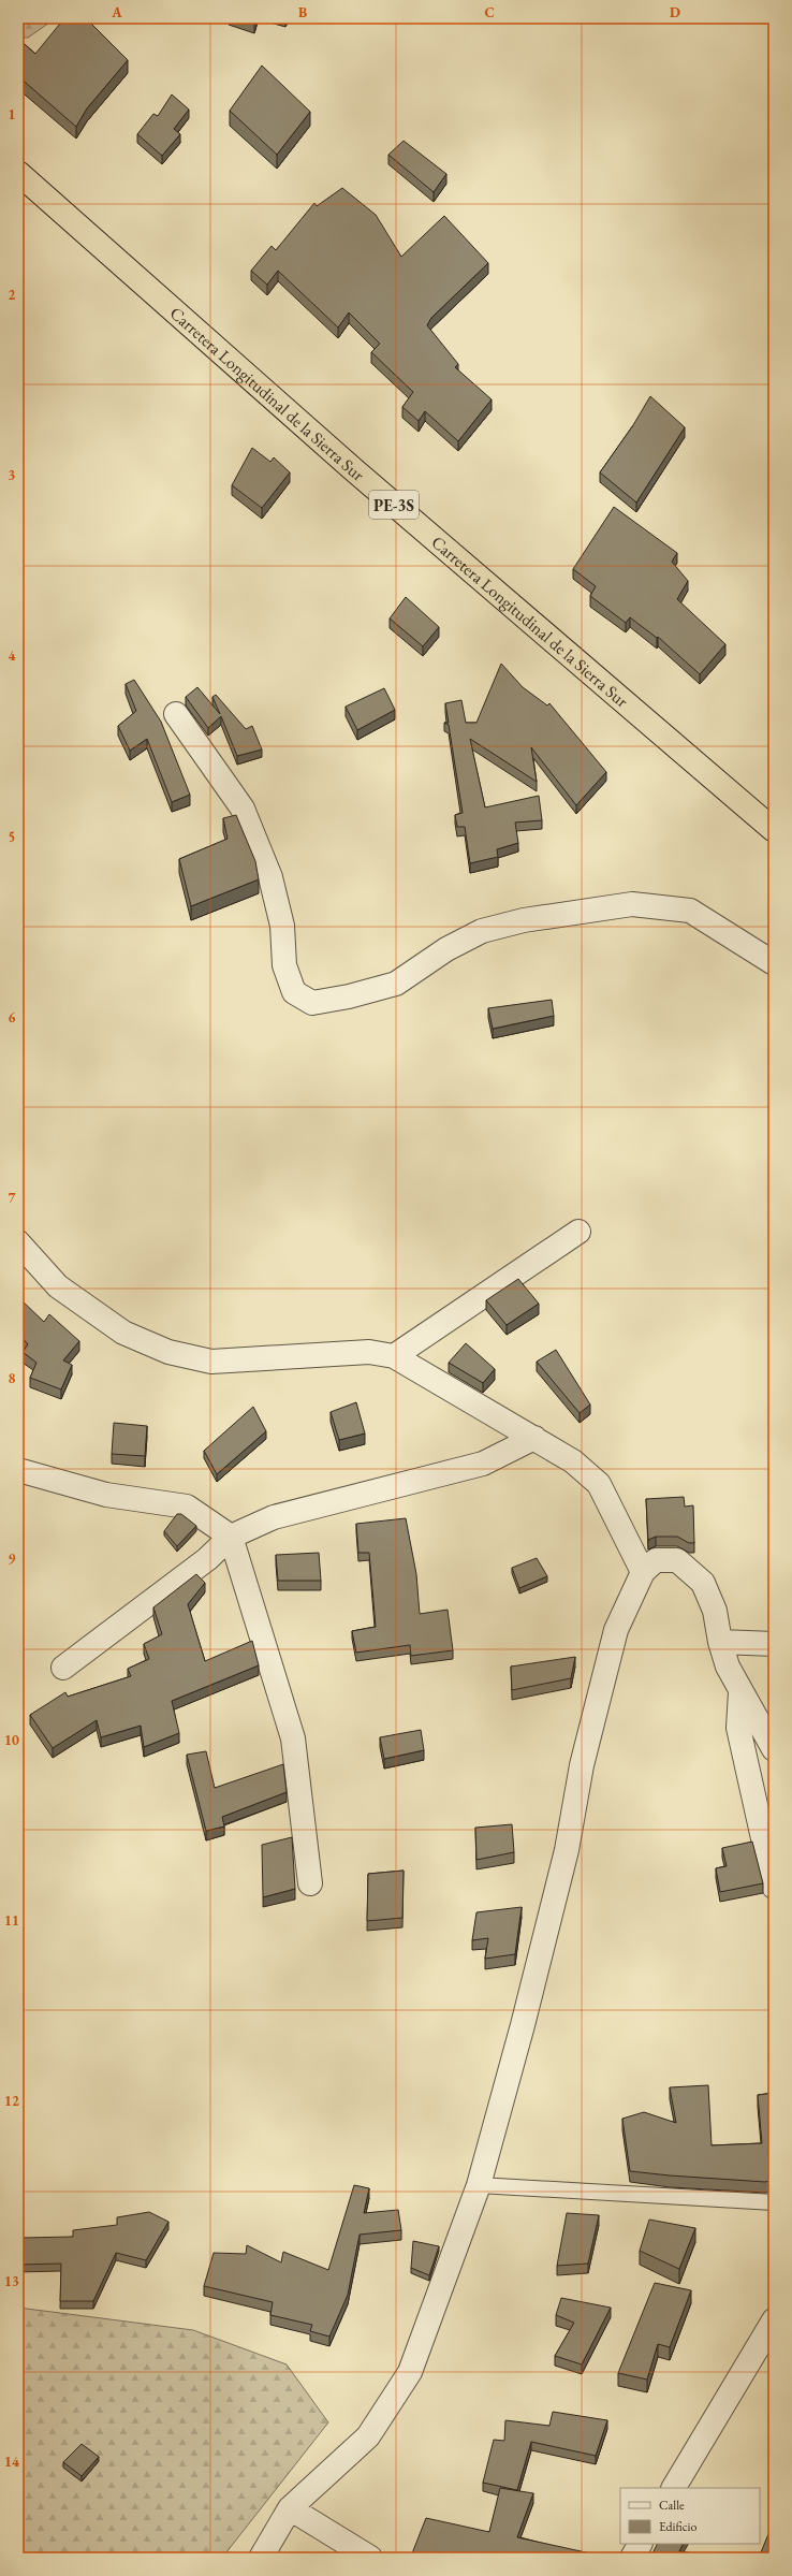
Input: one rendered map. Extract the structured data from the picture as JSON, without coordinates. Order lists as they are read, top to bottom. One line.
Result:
{"streets":{"highway":["Carretera Longitudinal de la Sierra Sur","PE-3S"]},"legend":["Calle","Edificio"],"grid":{"columns":["A","B","C","D"],"rows":["1","2","3","4","5","6","7","8","9","10","11","12","13","14"]}}
